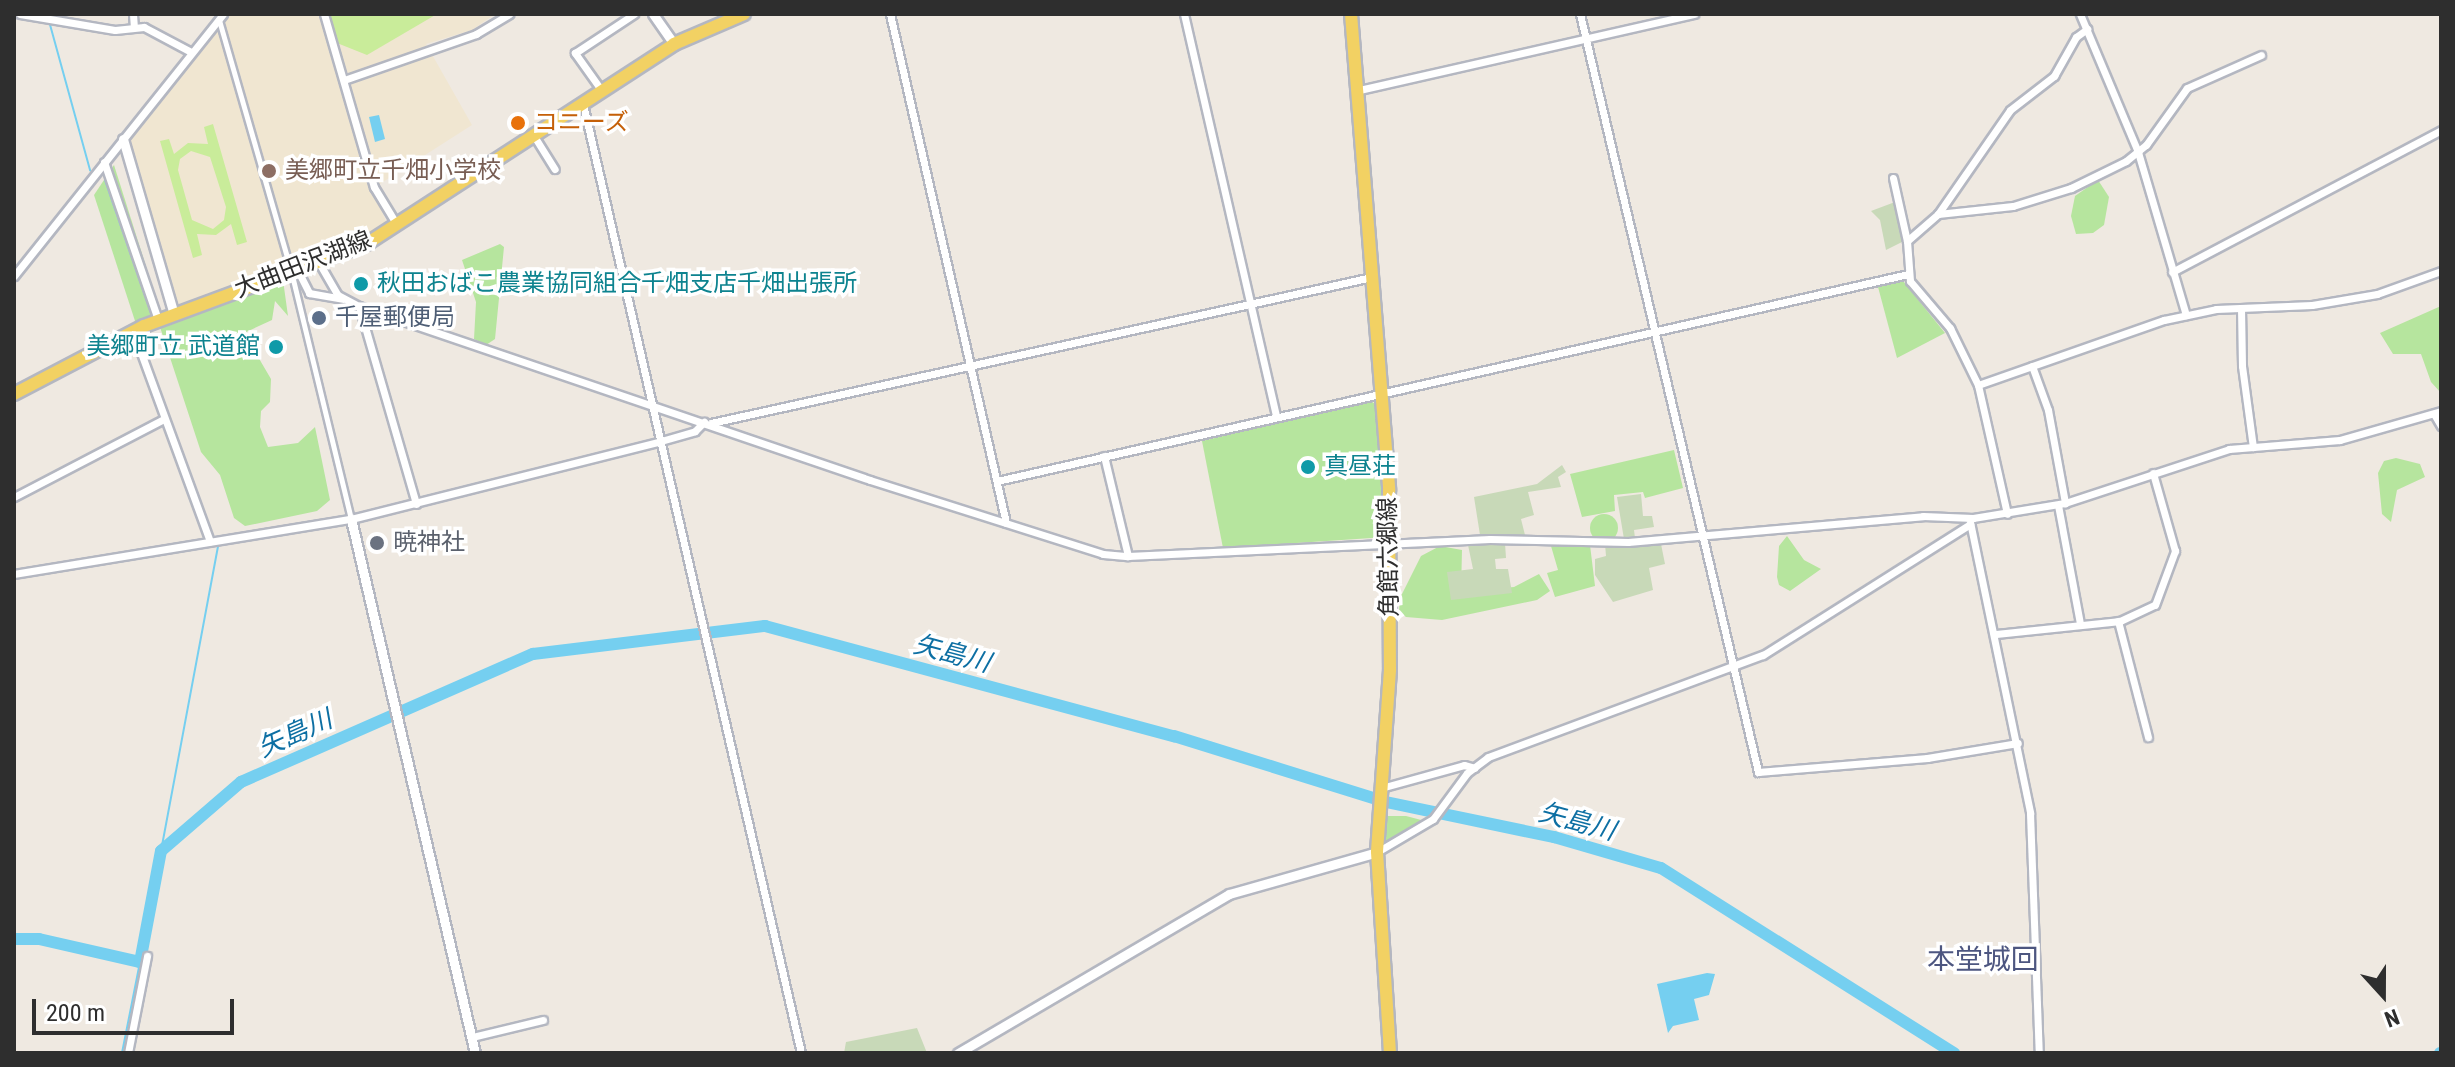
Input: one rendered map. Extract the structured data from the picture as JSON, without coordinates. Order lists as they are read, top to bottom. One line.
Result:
{"streets":{"main road":["大曲田沢湖線","角館六郷線"]},"districts":["本堂城回"],"water":["矢島川"],"places":["コニーズ","美郷町立千畑小学校","秋田おばこ農業協同組合千畑支店千畑出張所","千屋郵便局","美郷町立 武道館","真昼荘","暁神社"],"scale_bar":"200 m","north":"bottom"}
